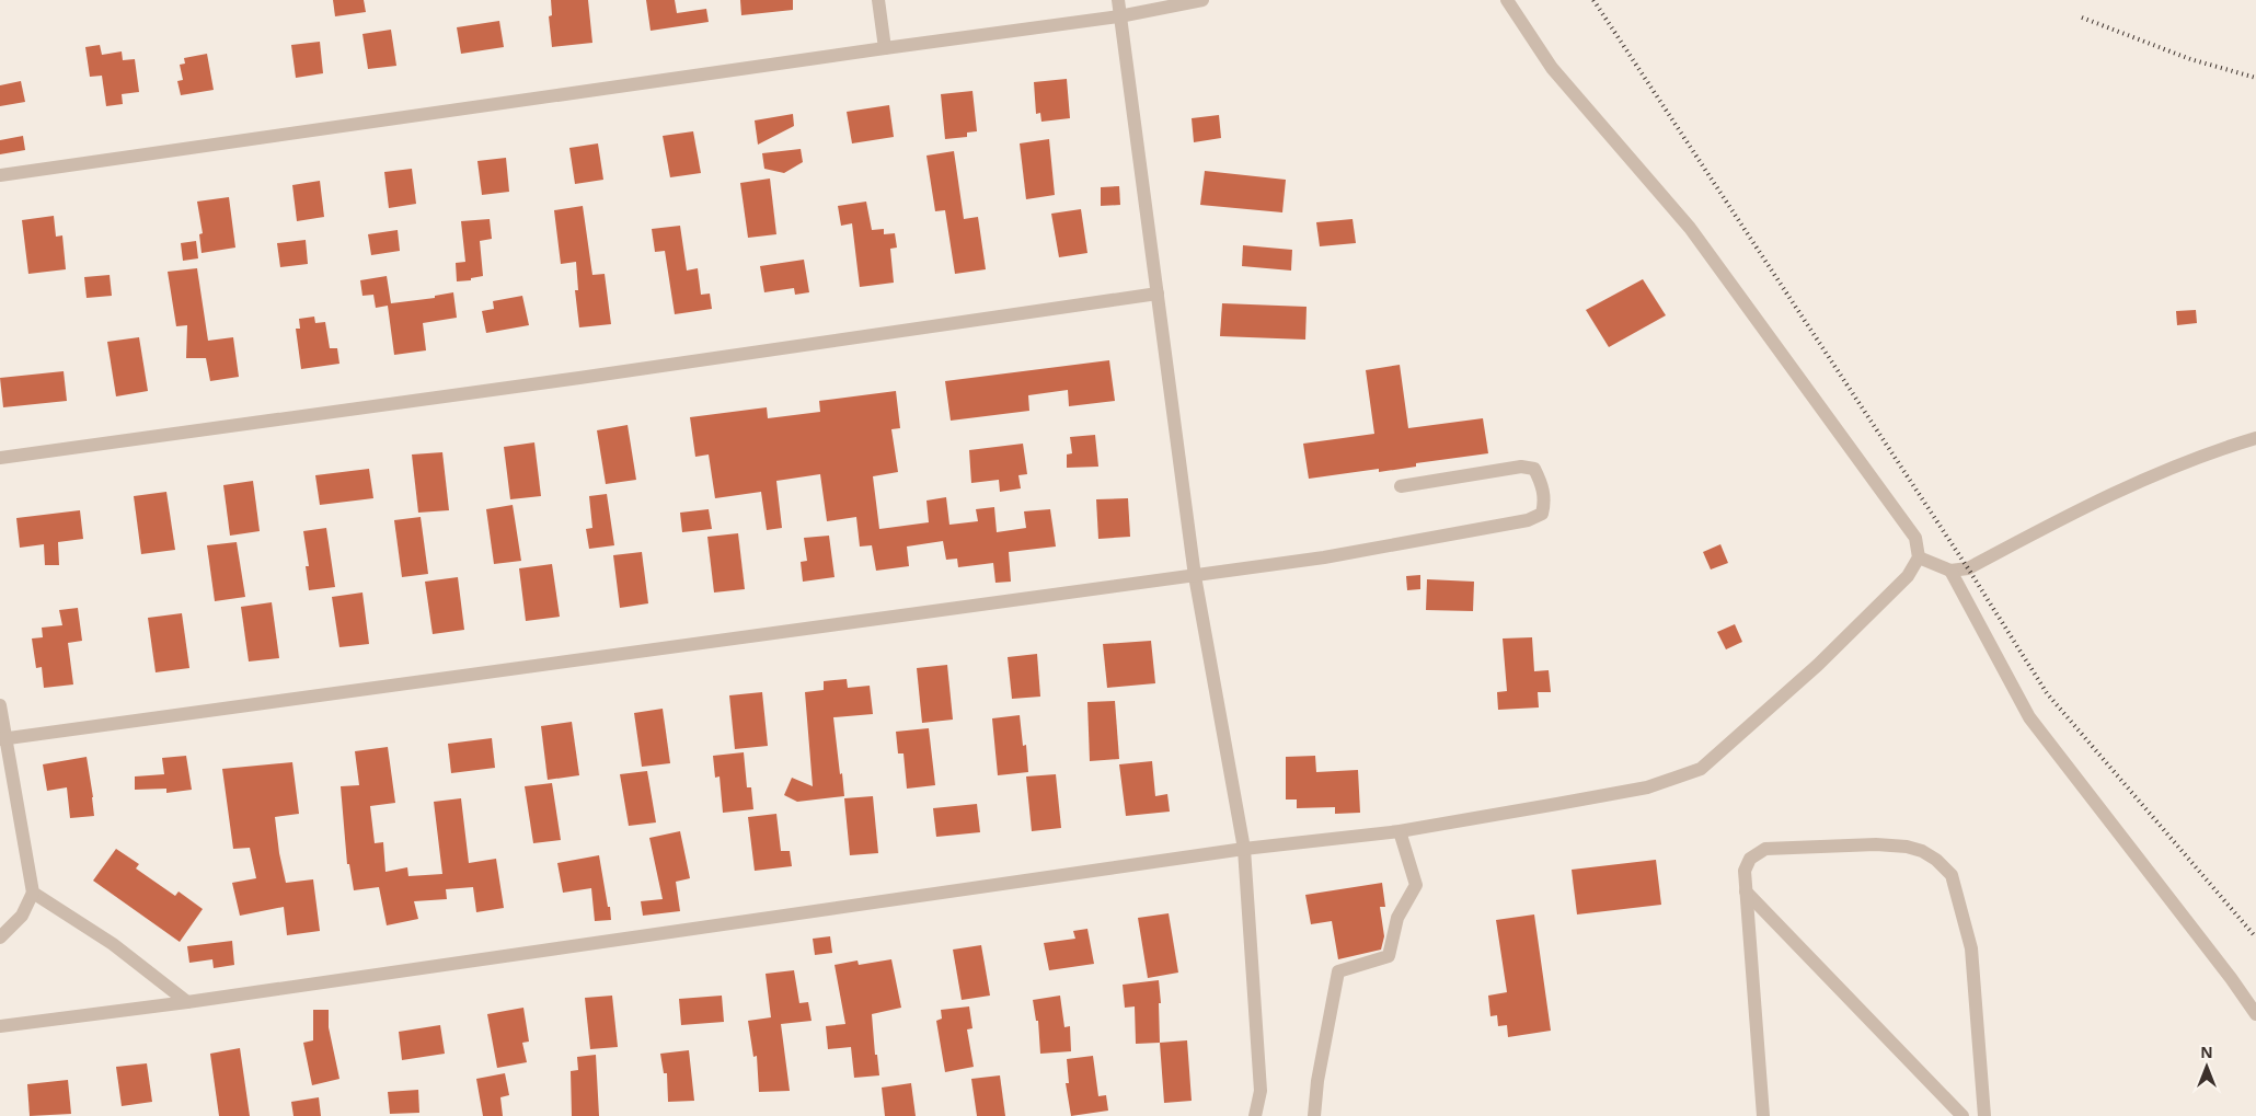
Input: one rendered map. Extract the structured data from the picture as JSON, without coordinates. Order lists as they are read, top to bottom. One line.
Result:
{"north":"top"}
